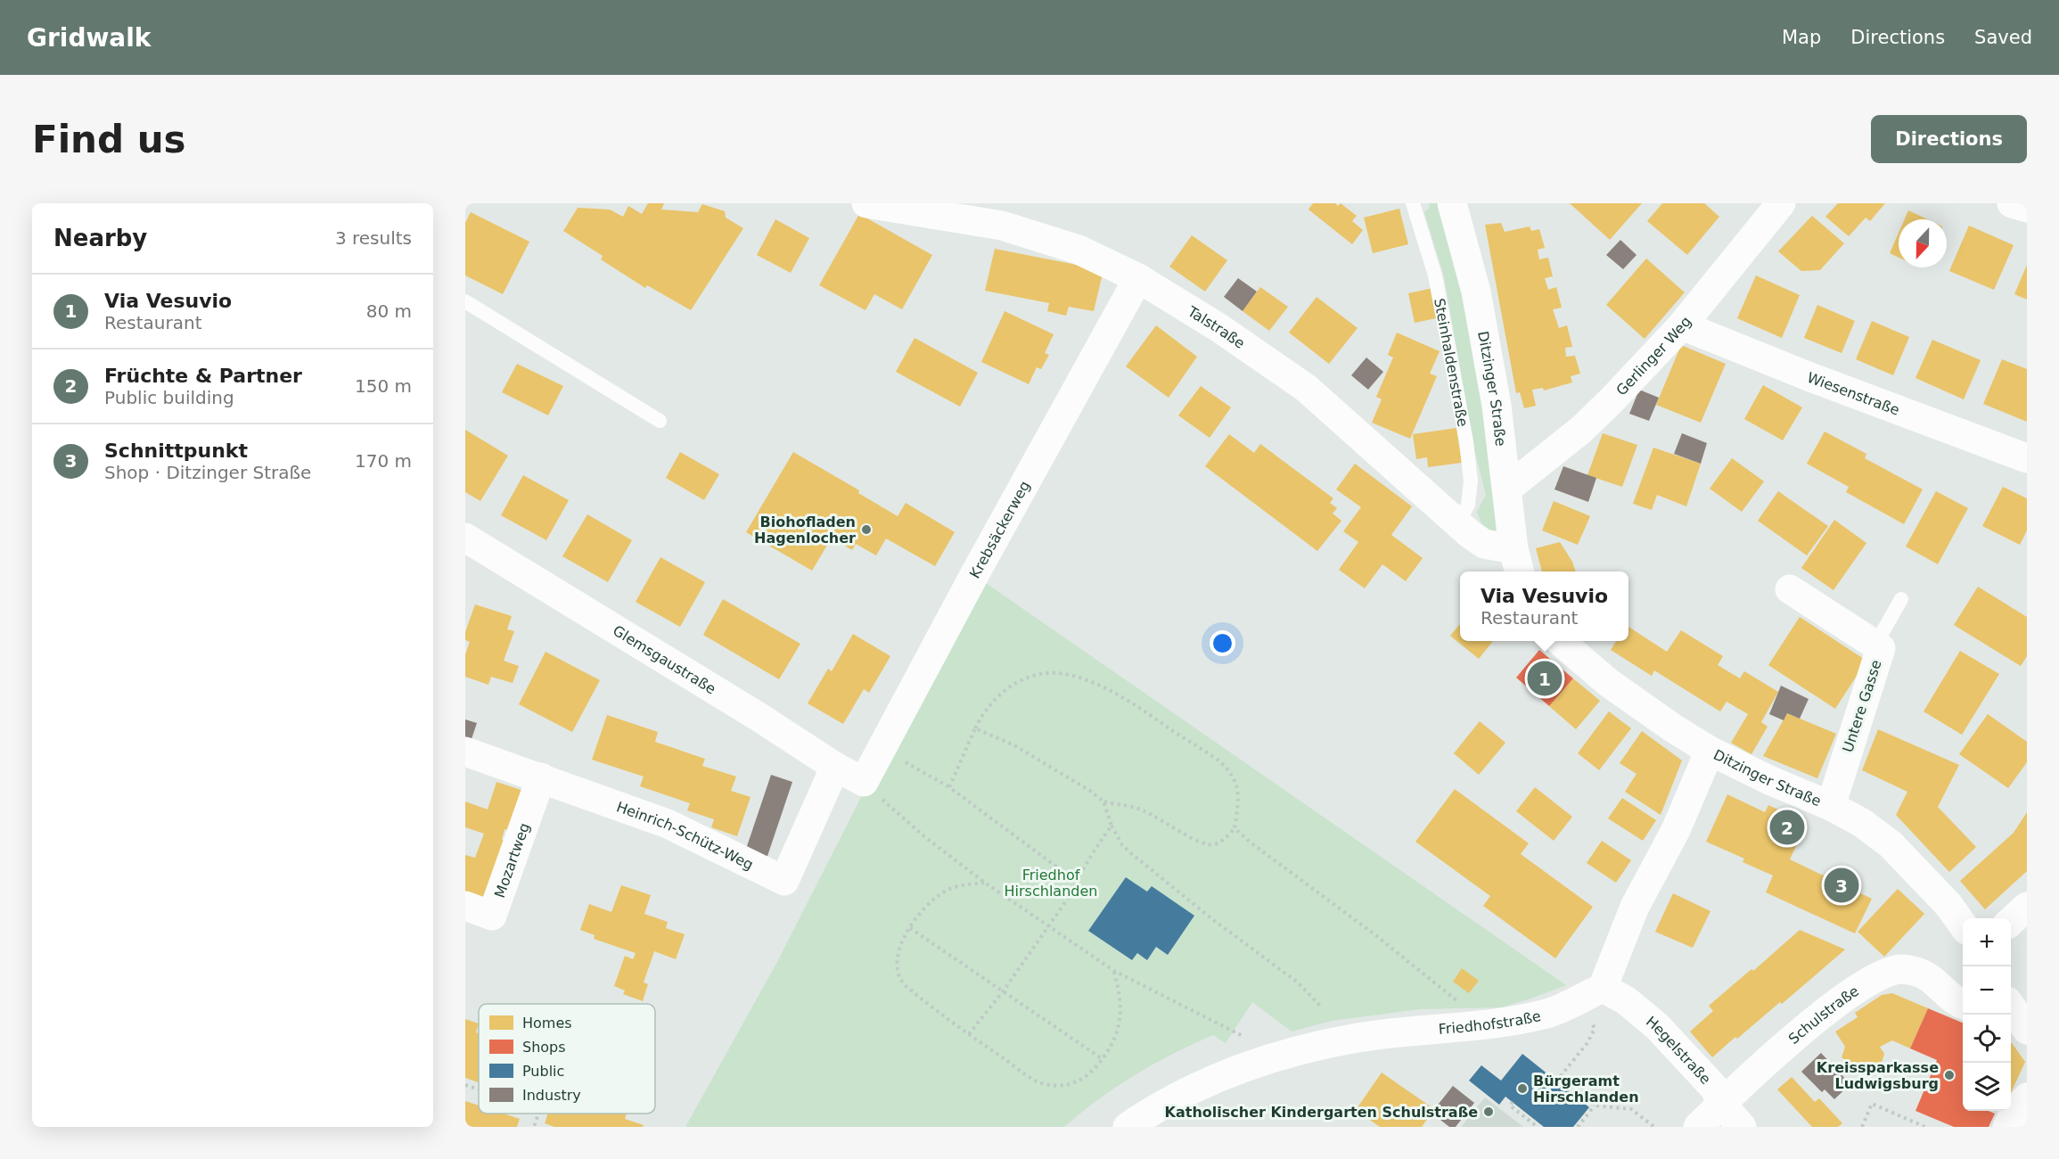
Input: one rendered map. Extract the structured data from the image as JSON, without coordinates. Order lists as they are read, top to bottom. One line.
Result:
{"streets":{"street":["Talstraße","Gerlinger Weg","Ditzinger Straße","Wiesenstraße","Krebsäckerweg","Glemsgaustraße","Untere Gasse","Heinrich-Schütz-Weg","Mozartweg","Schulstraße","Friedhofstraße","Hegelstraße"],"lane":["Steinhaldenstraße"]},"crossings":[["Talstraße","Steinhaldenstraße"],["Talstraße","Ditzinger Straße"],["Talstraße","Krebsäckerweg"],["Gerlinger Weg","Ditzinger Straße"],["Gerlinger Weg","Wiesenstraße"],["Ditzinger Straße","Untere Gasse"],["Krebsäckerweg","Glemsgaustraße"],["Glemsgaustraße","Heinrich-Schütz-Weg"],["Heinrich-Schütz-Weg","Mozartweg"],["Schulstraße","Hegelstraße"],["Friedhofstraße","Hegelstraße"]],"parks":["Friedhof Hirschlanden"],"places":["Biohofladen Hagenlocher","Kreissparkasse Ludwigsburg","Bürgeramt Hirschlanden","Katholischer Kindergarten Schulstraße"],"legend":["Homes","Shops","Public","Industry"],"north":"bottom","page":{"header":"Gridwalk","nav":["Map","Directions","Saved"],"buttons":"Directions","title":"Find us","heading":["Nearby","3 results"],"list":[{"mark":"1","name":"Via Vesuvio","note":"Restaurant","value":"80 m"},{"mark":"2","name":"Früchte & Partner","note":"Public building","value":"150 m"},{"mark":"3","name":"Schnittpunkt","note":"Shop · Ditzinger Straße","value":"170 m"}],"popup":["Via Vesuvio","Restaurant"],"pins":["1","2","3"],"map_buttons":["+","−"]}}
